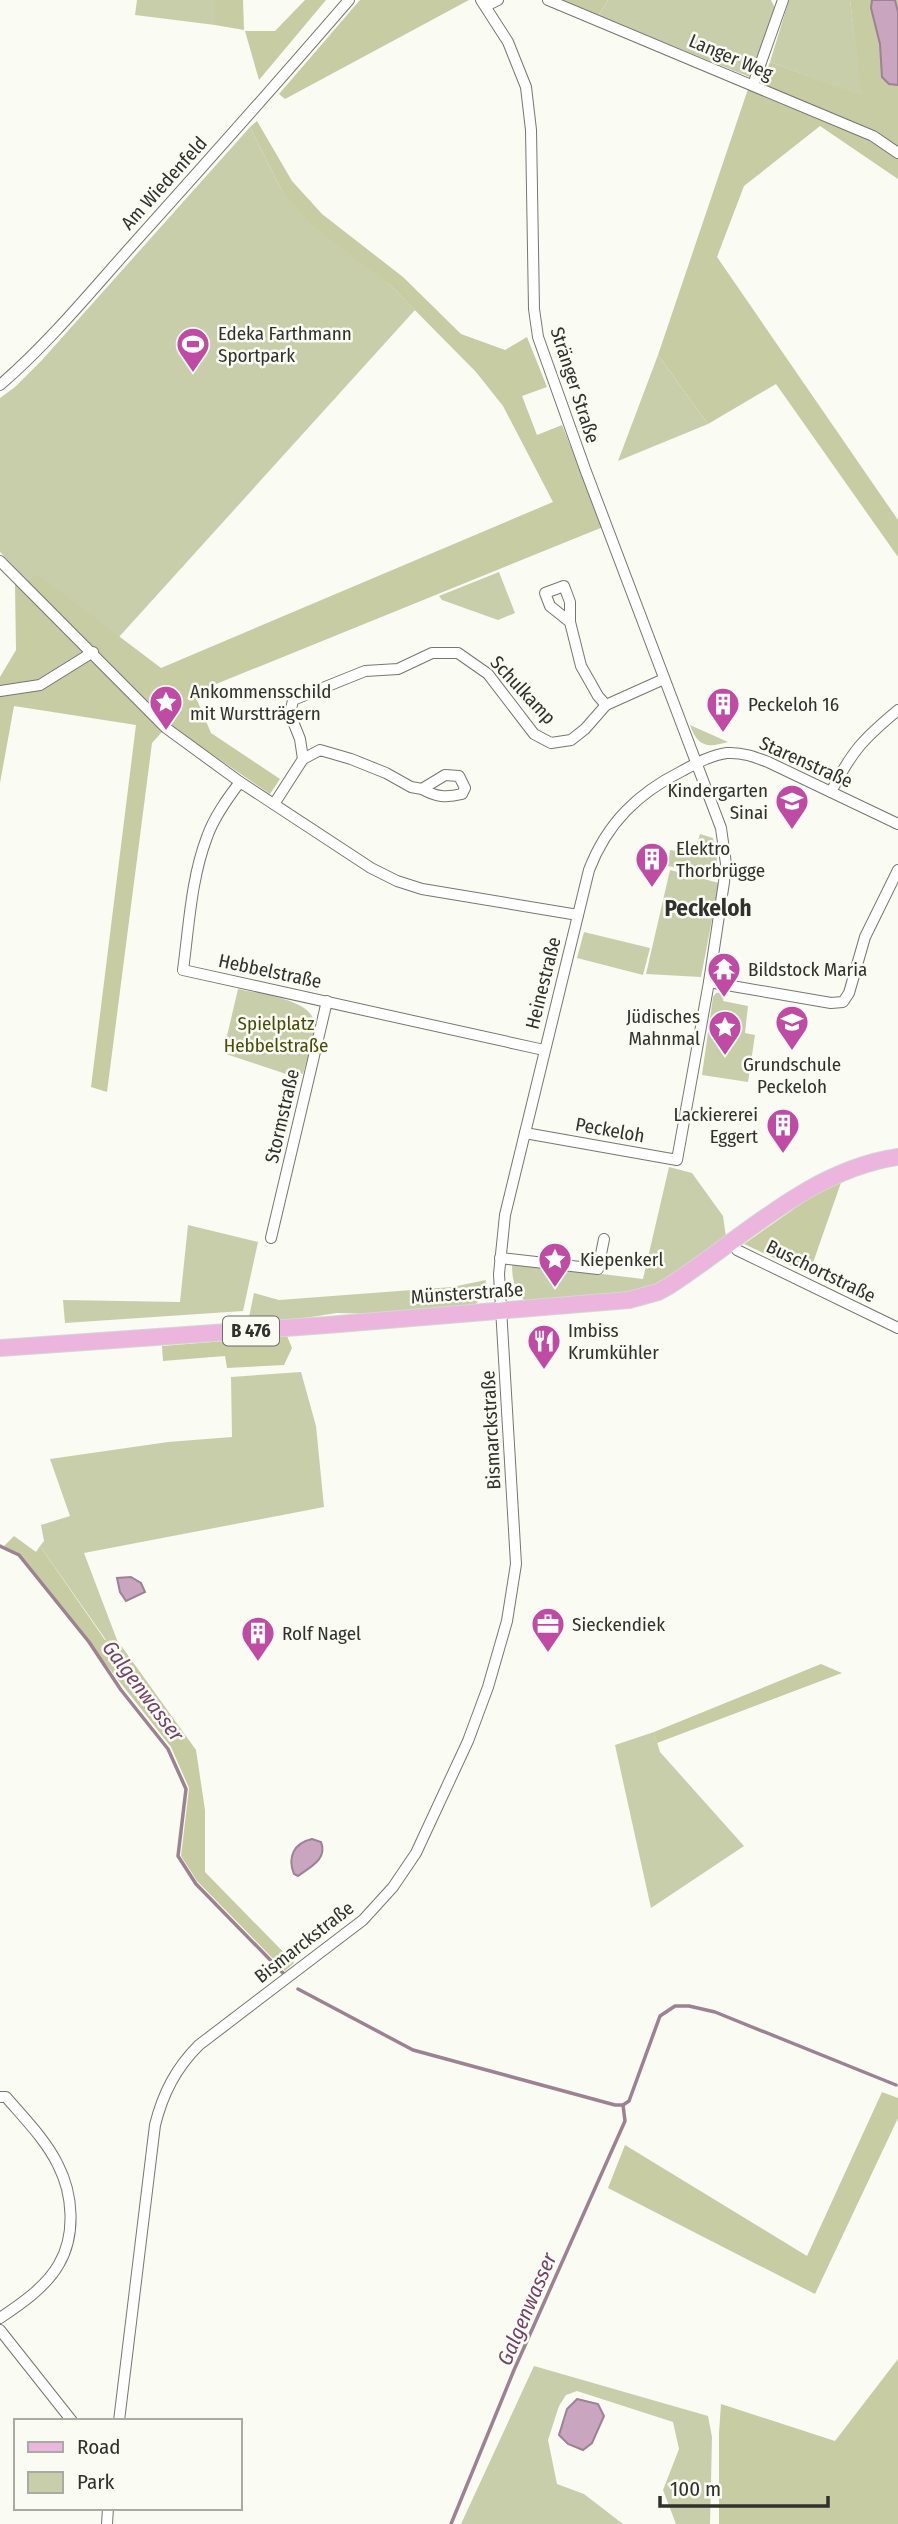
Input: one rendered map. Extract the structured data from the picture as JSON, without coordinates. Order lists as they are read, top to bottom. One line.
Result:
{"streets":{"main road":["Münsterstraße","B 476"],"street":["Langer Weg","Am Wiedenfeld","Stränger Straße","Schulkamp","Starenstraße","Hebbelstraße","Heinestraße","Stormstraße","Peckeloh","Buschortstraße","Bismarckstraße"]},"crossings":[["Stränger Straße","Schulkamp"],["Stränger Straße","Starenstraße"],["Stränger Straße","Heinestraße"],["Stränger Straße","Peckeloh"],["Starenstraße","Heinestraße"],["Starenstraße","Peckeloh"],["Hebbelstraße","Heinestraße"],["Hebbelstraße","Stormstraße"],["Heinestraße","Peckeloh"],["Heinestraße","Münsterstraße"],["Heinestraße","Bismarckstraße"],["Buschortstraße","Münsterstraße"],["Münsterstraße","Bismarckstraße"]],"districts":["Peckeloh"],"water":["Galgenwasser"],"parks":["Spielplatz Hebbelstraße"],"places":{"sports":["Edeka Farthmann Sportpark"],"place":["Ankommensschild mit Wurstträgern","Jüdisches Mahnmal","Kiepenkerl"],"building":["Peckeloh 16","Elektro Thorbrügge","Lackiererei Eggert","Rolf Nagel"],"school or university":["Kindergarten Sinai","Grundschule Peckeloh"],"temple":["Bildstock Maria"],"restaurant":["Imbiss Krumkühler"],"office":["Sieckendiek"]},"legend":["Road","Park"],"scale_bar":"100 m"}
